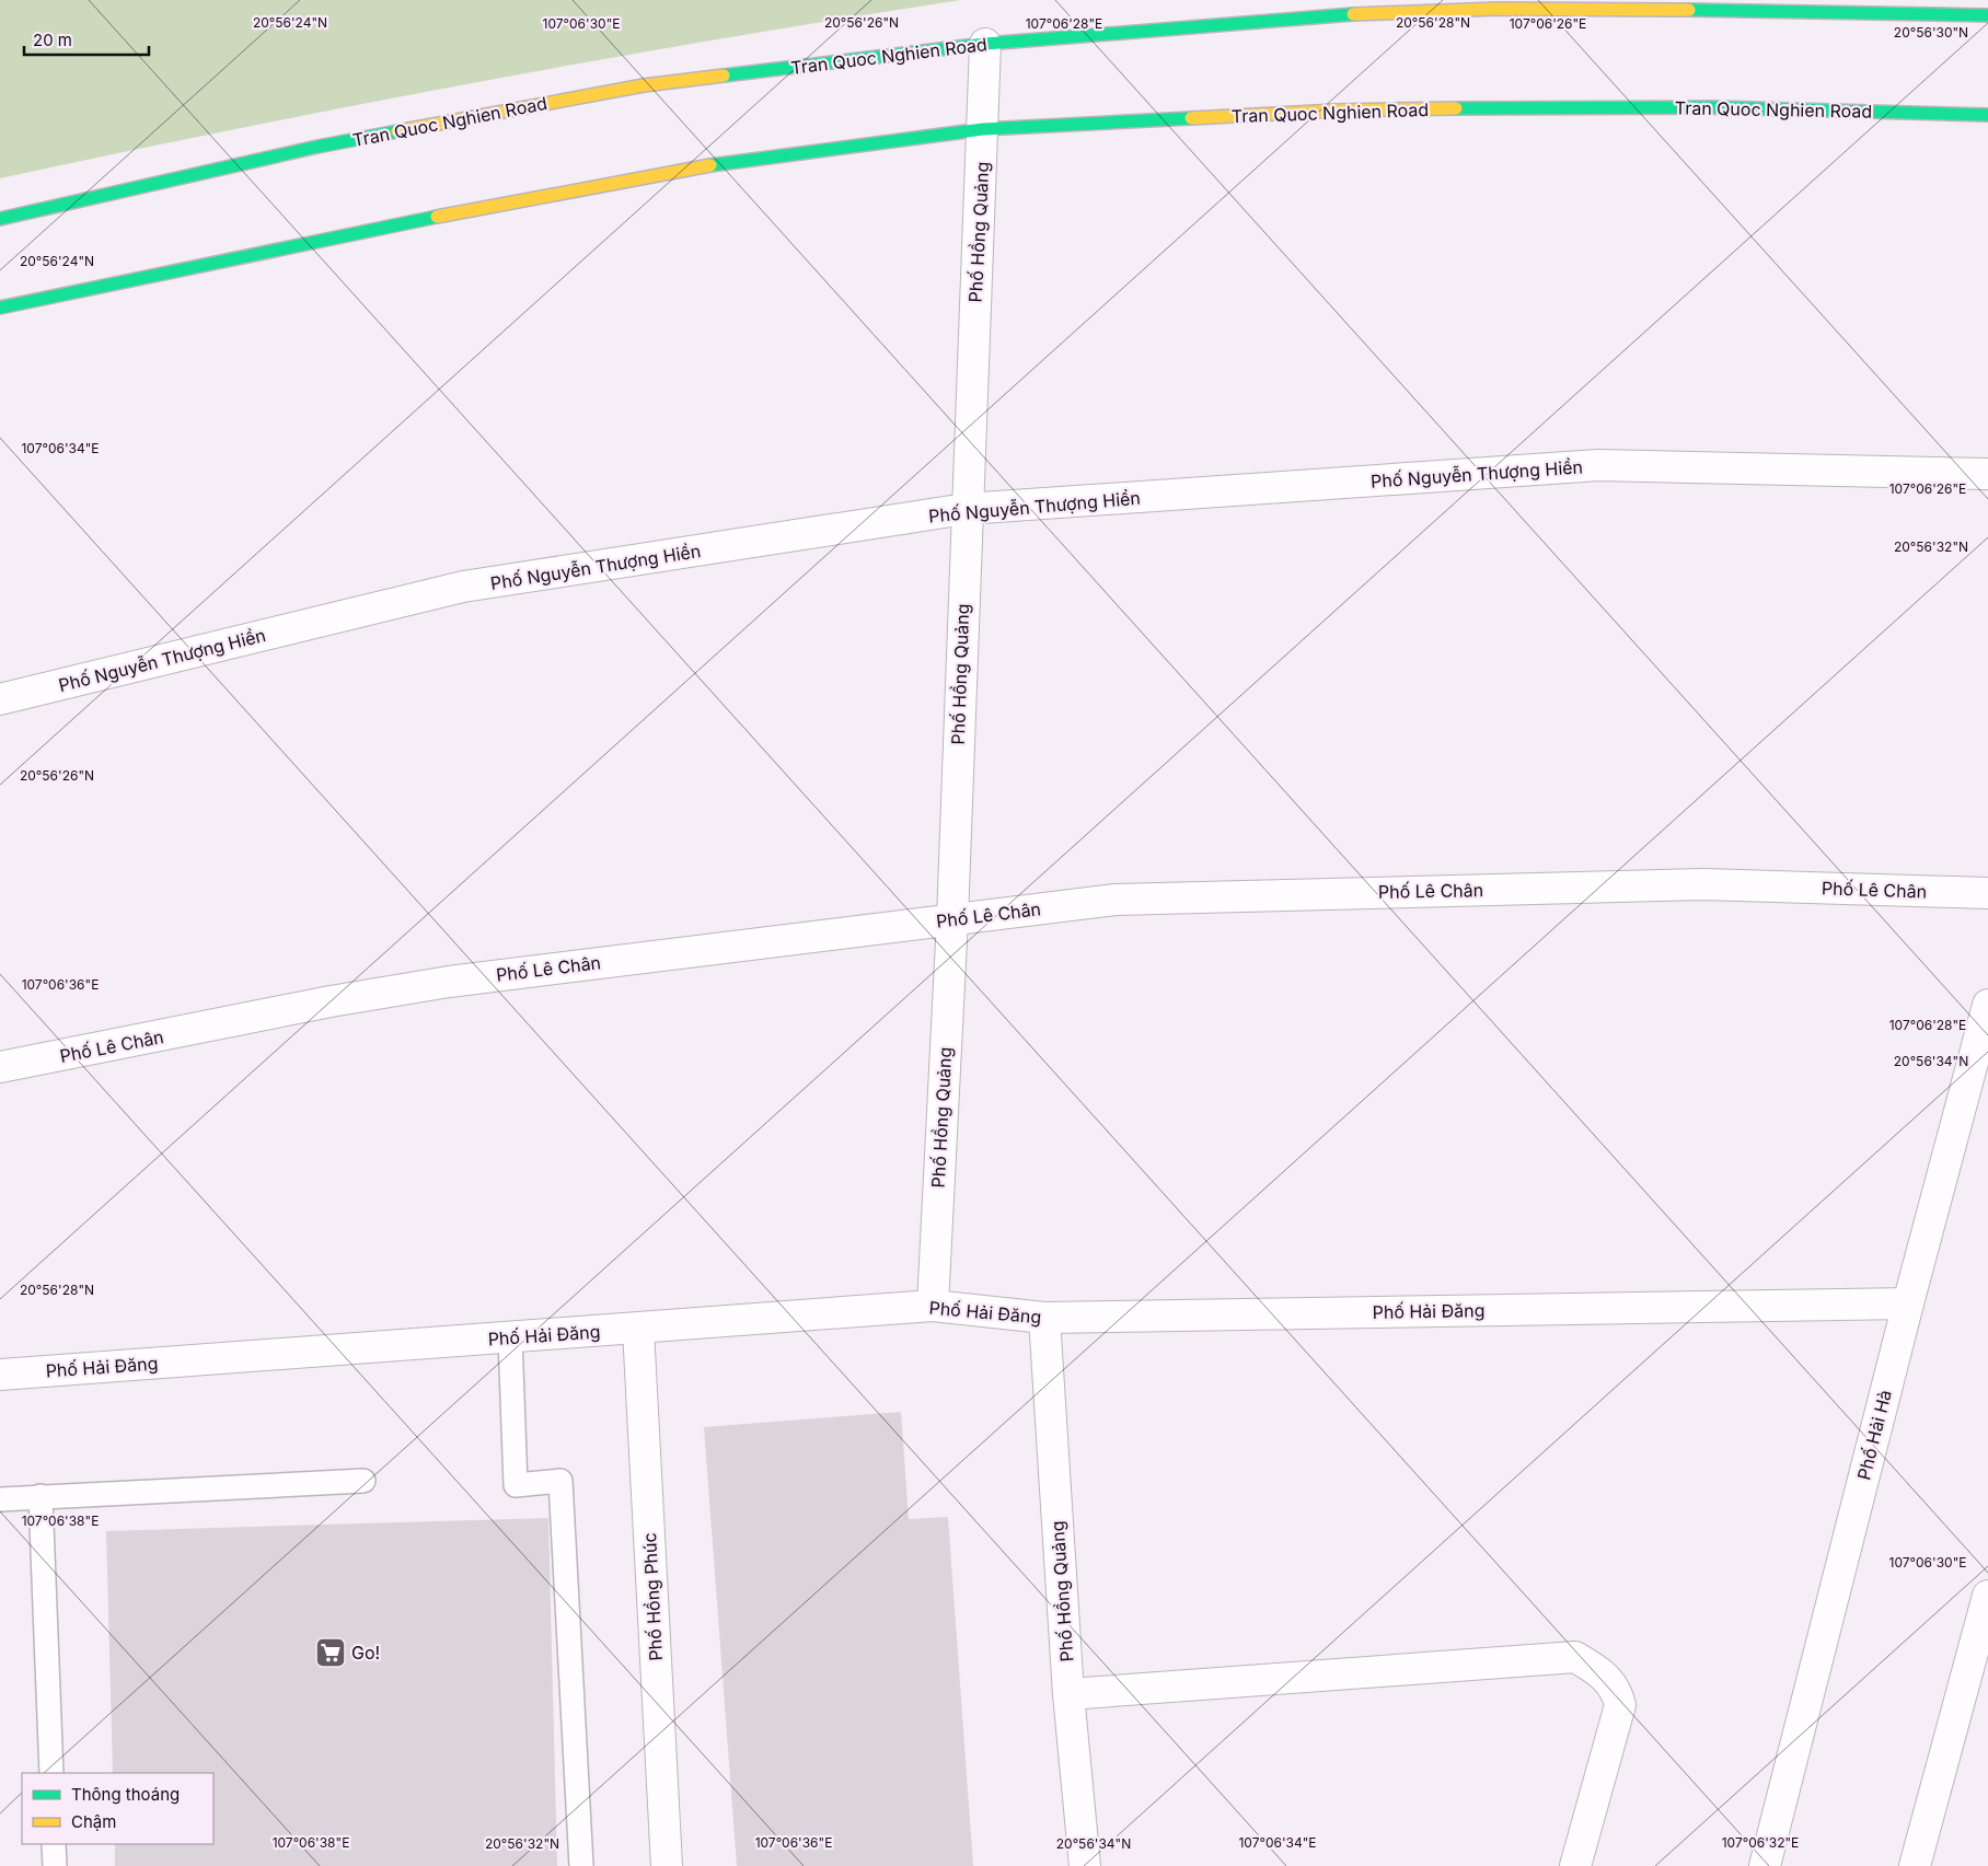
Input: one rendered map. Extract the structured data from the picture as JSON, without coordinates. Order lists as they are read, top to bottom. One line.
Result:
{"streets":{"main road":["Tran Quoc Nghien Road"],"street":["Phố Hồng Quảng","Phố Nguyễn Thượng Hiền","Phố Lê Chân","Phố Hải Đăng","Phố Hải Hà","Phố Hồng Phúc"]},"crossings":[["Tran Quoc Nghien Road","Phố Hồng Quảng"],["Phố Hồng Quảng","Phố Nguyễn Thượng Hiền"],["Phố Hồng Quảng","Phố Lê Chân"],["Phố Hồng Quảng","Phố Hải Đăng"],["Phố Hải Đăng","Phố Hải Hà"],["Phố Hải Đăng","Phố Hồng Phúc"]],"places":{"supermarket":["Go!"]},"legend":["Thông thoáng","Chậm"],"scale_bar":"20 m","coordinates":["20°56'24\"N","20°56'26\"N","20°56'28\"N","107°06'30\"E","107°06'28\"E","107°06'26\"E","20°56'30\"N","107°06'34\"E","20°56'32\"N","107°06'36\"E","20°56'34\"N","107°06'38\"E","107°06'32\"E"]}
